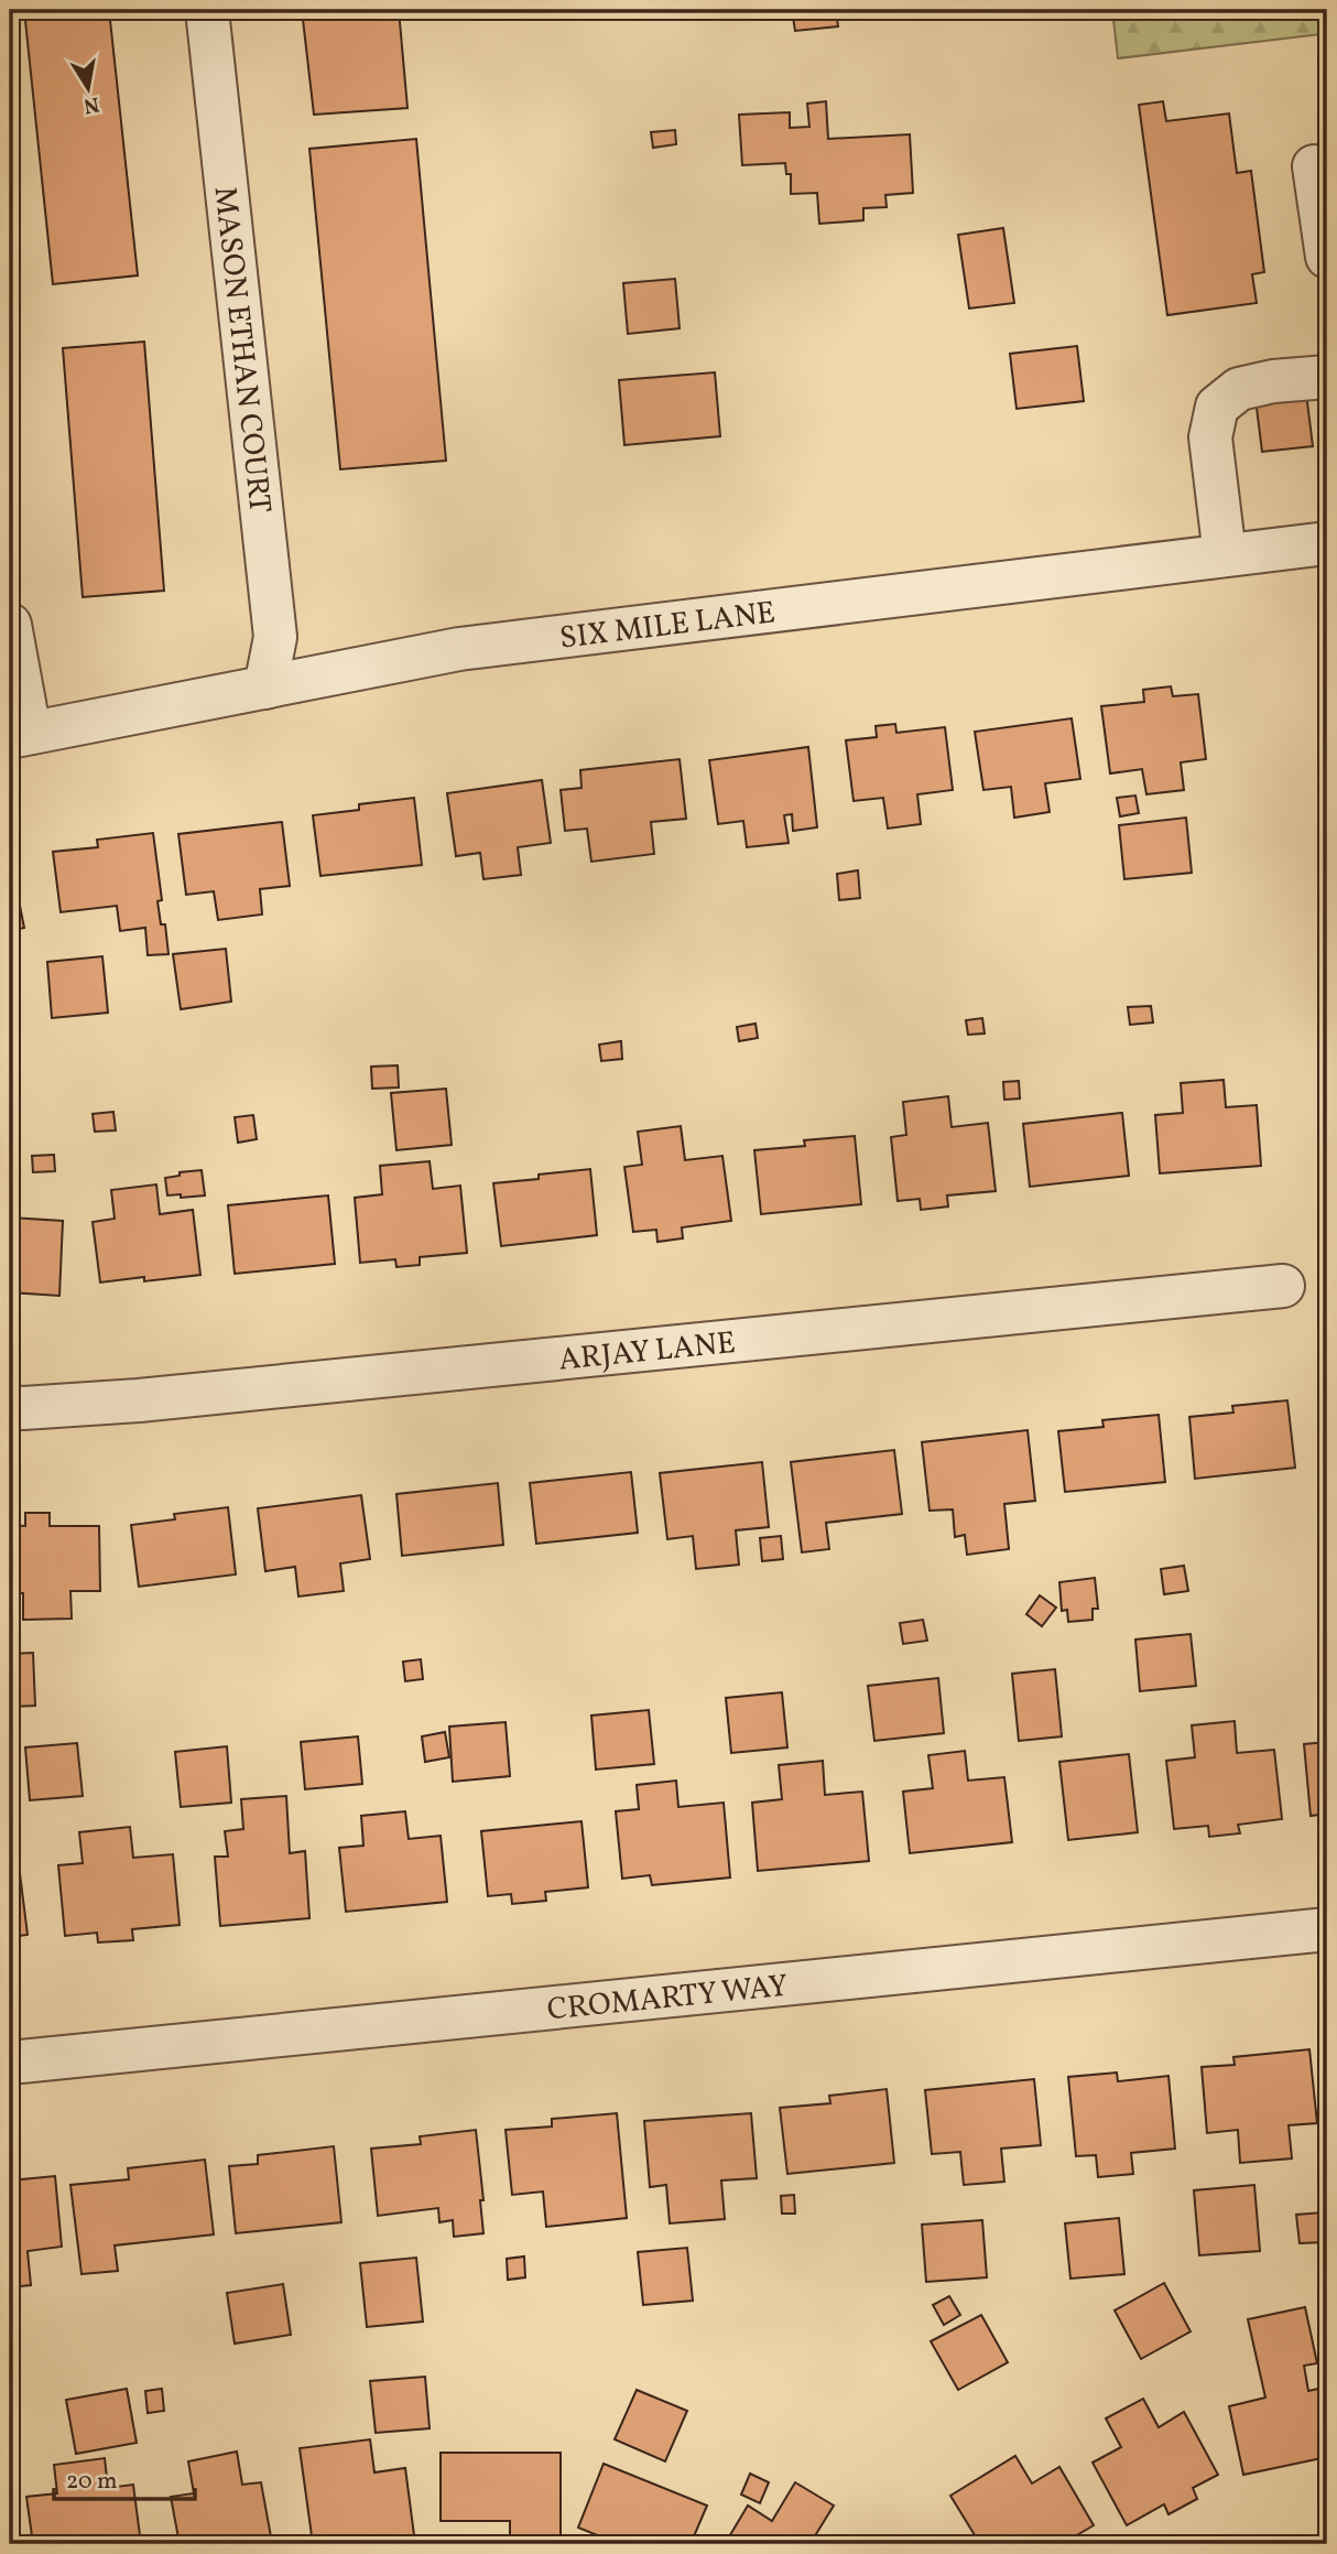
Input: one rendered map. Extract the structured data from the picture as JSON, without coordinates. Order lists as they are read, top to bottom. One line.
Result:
{"streets":{"street":["MASON ETHAN COURT","SIX MILE LANE","ARJAY LANE","CROMARTY WAY"]},"crossings":[["MASON ETHAN COURT","SIX MILE LANE"]],"scale_bar":"20 m","north":"bottom"}
